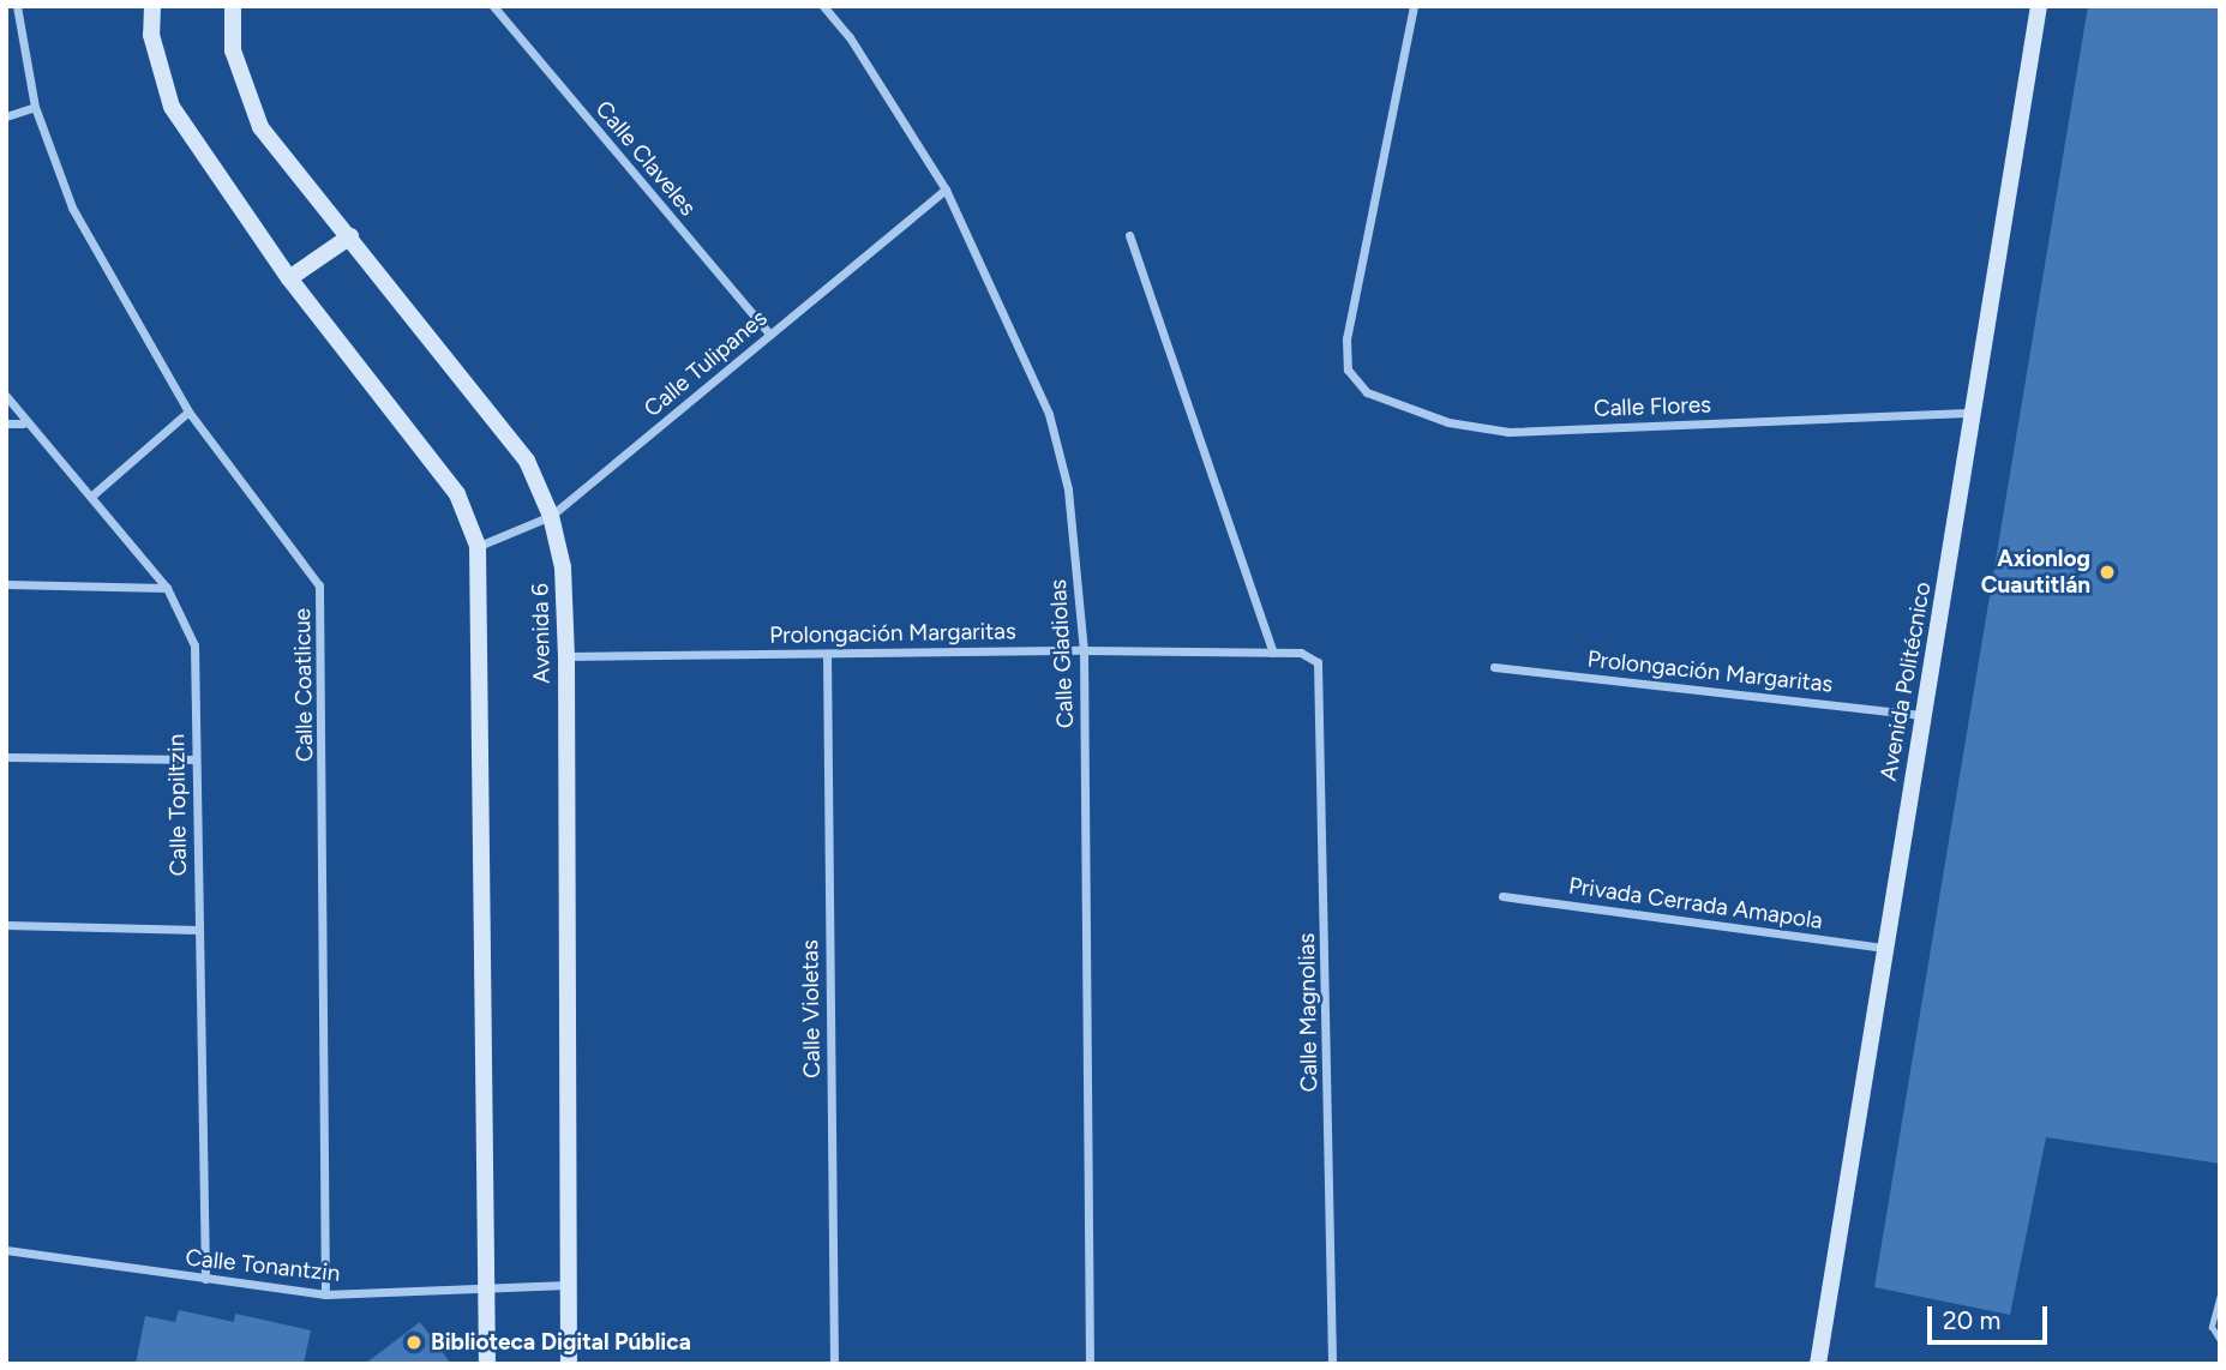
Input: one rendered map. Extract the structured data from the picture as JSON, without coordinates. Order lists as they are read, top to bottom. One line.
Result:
{"streets":{"street":["Calle Claveles","Calle Tulipanes","Calle Flores","Avenida 6","Prolongación Margaritas","Calle Gladiolas","Avenida Politécnico","Calle Coatlicue","Calle Topiltzin","Privada Cerrada Amapola","Calle Violetas","Calle Magnolias","Calle Tonantzin"]},"crossings":[["Calle Claveles","Calle Tulipanes"],["Calle Tulipanes","Avenida 6"],["Calle Tulipanes","Calle Gladiolas"],["Calle Flores","Avenida Politécnico"],["Avenida 6","Prolongación Margaritas"],["Avenida 6","Calle Tonantzin"],["Prolongación Margaritas","Calle Gladiolas"],["Prolongación Margaritas","Avenida Politécnico"],["Prolongación Margaritas","Calle Violetas"],["Prolongación Margaritas","Calle Magnolias"],["Avenida Politécnico","Privada Cerrada Amapola"],["Calle Coatlicue","Calle Tonantzin"],["Calle Topiltzin","Calle Tonantzin"]],"places":["Axionlog Cuautitlán","Biblioteca Digital Pública"],"scale_bar":"20 m"}
